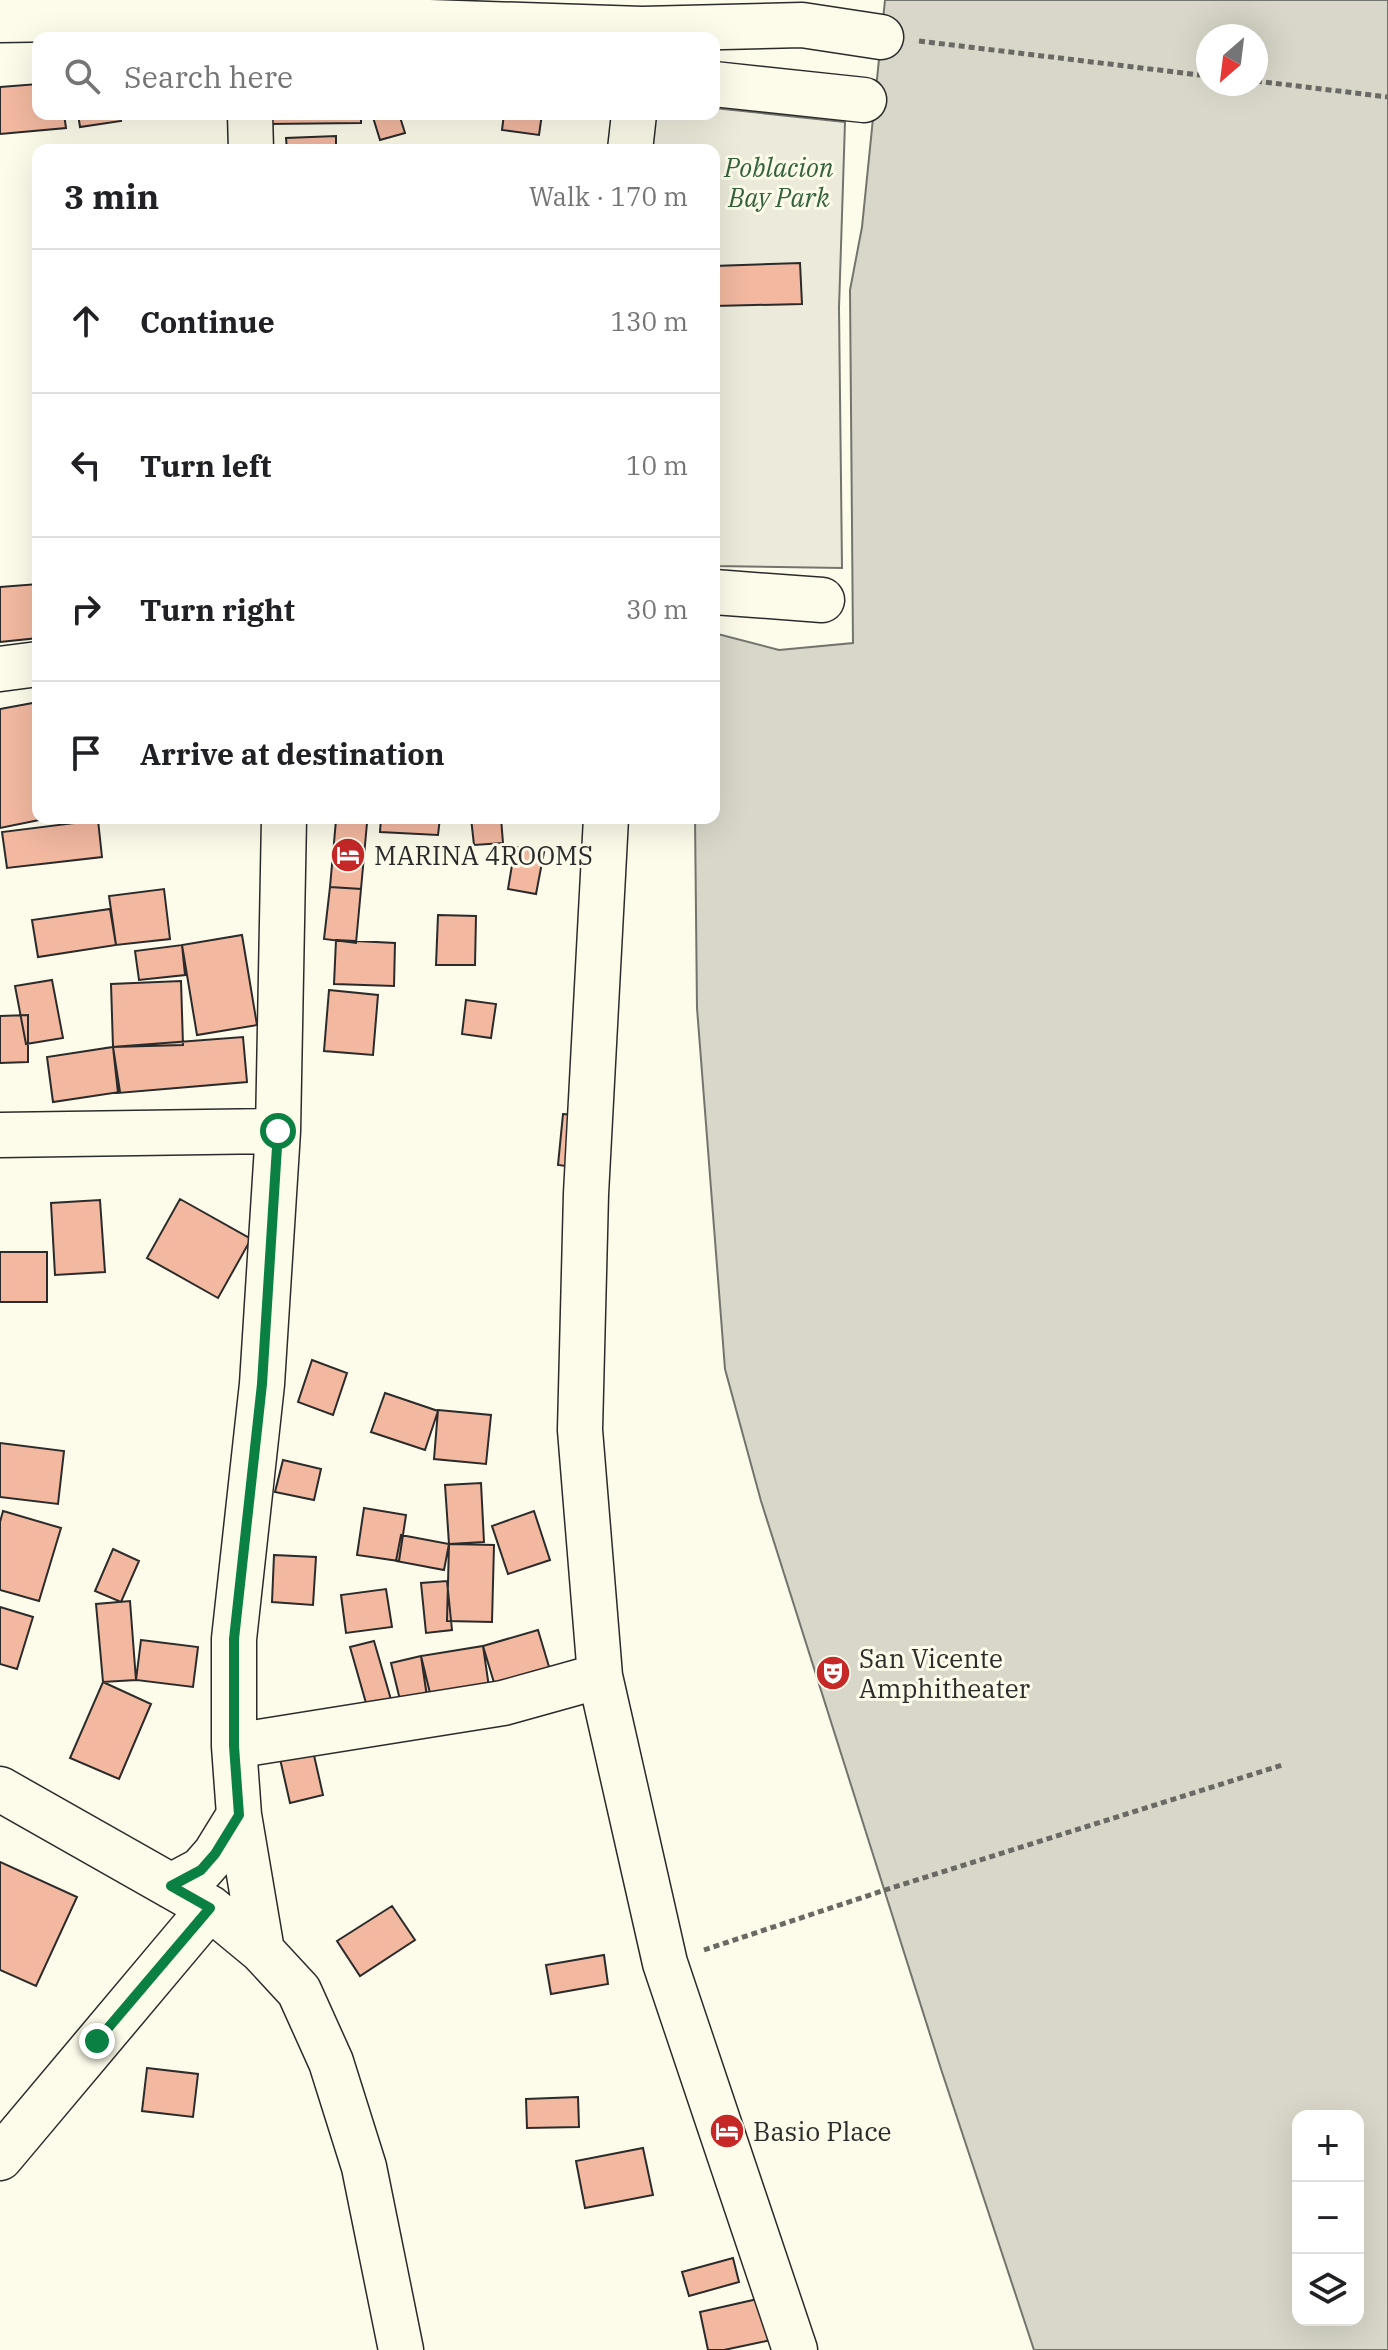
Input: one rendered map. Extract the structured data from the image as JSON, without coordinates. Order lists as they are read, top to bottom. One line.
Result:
{"parks":["Poblacion Bay Park"],"places":{"hotel":["MARINA 4ROOMS","Basio Place"],"theatre":["San Vicente Amphitheater"]},"north":"bottom left","page":{"search":"Search here","heading":["3 min","Walk · 170 m"],"list":[["Continue","130 m"],["Turn left","10 m"],["Turn right","30 m"],"Arrive at destination"],"map_buttons":["+","−"]}}
